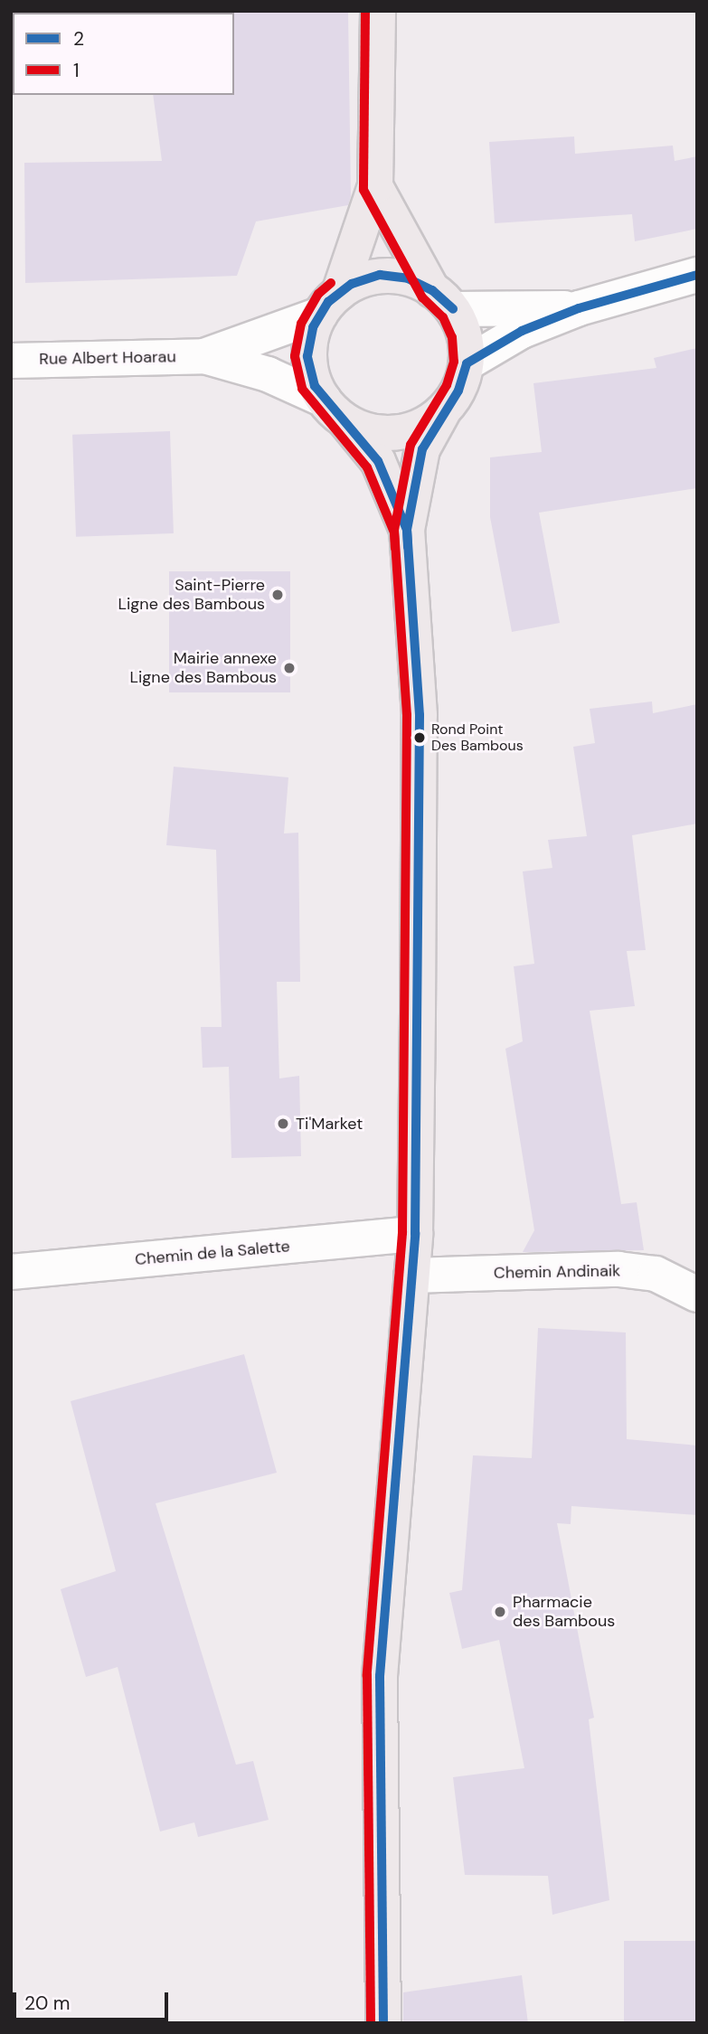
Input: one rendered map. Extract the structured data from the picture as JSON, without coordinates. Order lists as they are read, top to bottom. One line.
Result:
{"streets":{"street":["Rue Albert Hoarau","Chemin de la Salette","Chemin Andinaik"]},"places":["Saint-Pierre Ligne des Bambous","Mairie annexe Ligne des Bambous","Rond Point Des Bambous","Ti'Market","Pharmacie des Bambous"],"lines":["transit line 1","transit line 2"],"legend":["2","1"],"scale_bar":"20 m"}
